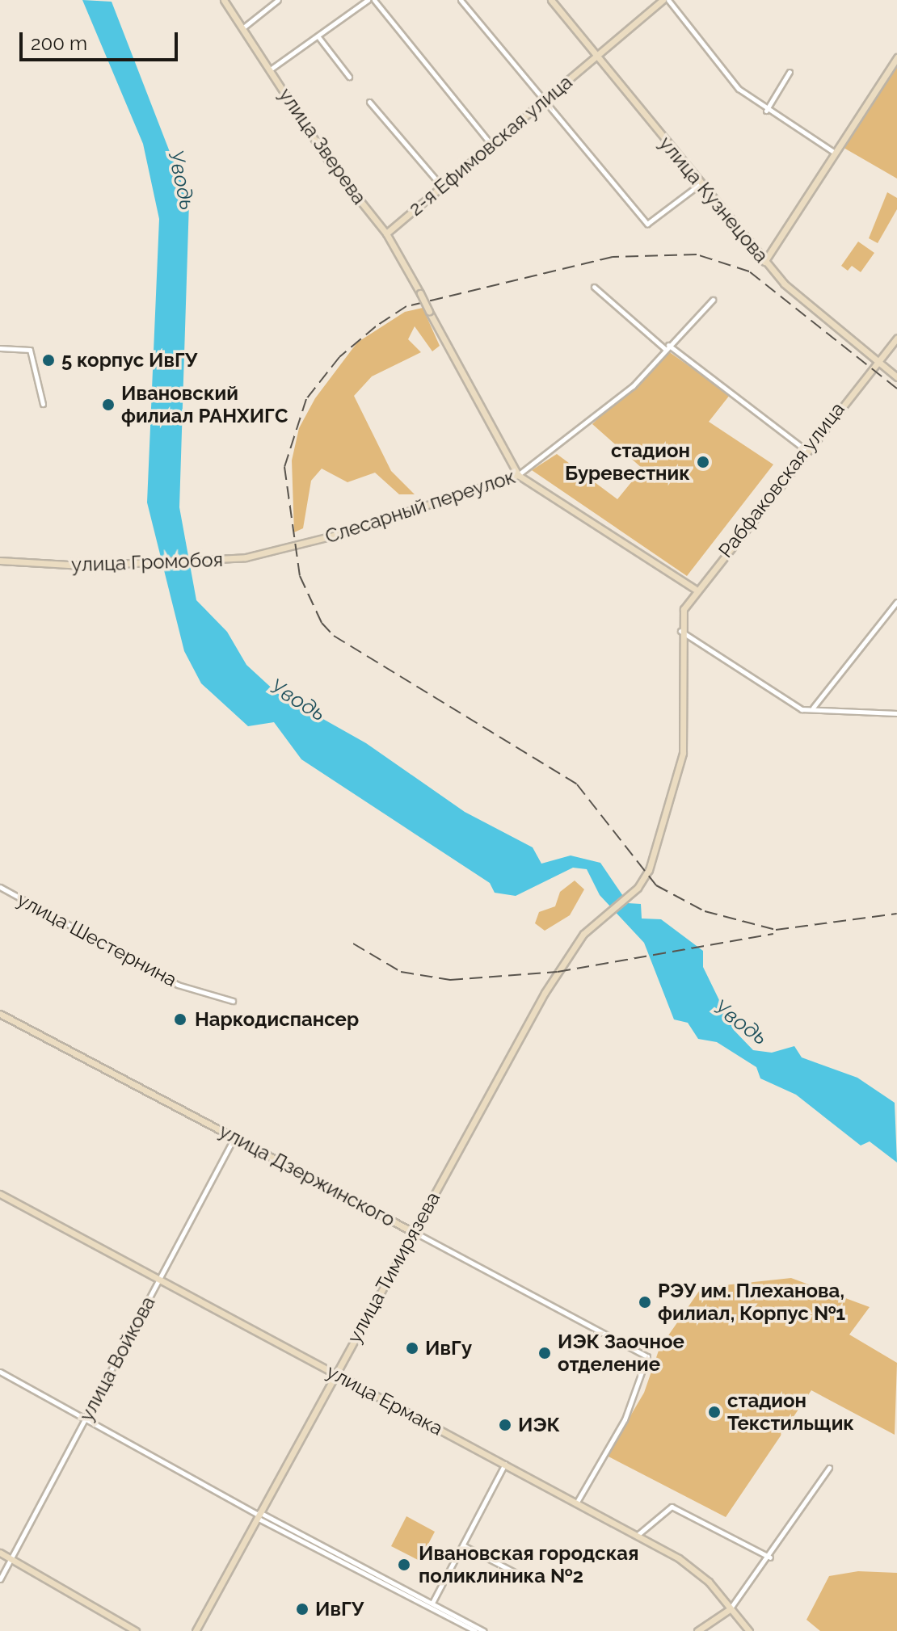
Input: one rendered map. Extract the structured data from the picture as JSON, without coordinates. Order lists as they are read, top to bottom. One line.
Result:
{"streets":{"main road":["2-я Ефимовская улица","улица Зверева","улица Кузнецова","Рабфаковская улица","Слесарный переулок","улица Громобоя","улица Дзержинского","улица Тимирязева","улица Ермака"],"street":["улица Шестернина","улица Войкова"]},"crossings":[["2-я Ефимовская улица","улица Зверева"],["2-я Ефимовская улица","улица Кузнецова"],["улица Зверева","Слесарный переулок"],["улица Кузнецова","Рабфаковская улица"],["Рабфаковская улица","улица Тимирязева"],["Слесарный переулок","улица Громобоя"],["улица Дзержинского","улица Тимирязева"],["улица Дзержинского","улица Войкова"],["улица Дзержинского","улица Ермака"],["улица Тимирязева","улица Ермака"],["улица Войкова","улица Ермака"]],"water":["Уводь"],"places":["5 корпус ИвГУ","Ивановский филиал РАНХИГС","стадион Буревестник","Наркодиспансер","РЭУ им. Плеханова, филиал, Корпус №1","ИвГу","ИЭК Заочное отделение","стадион Текстильщик","ИЭК","Ивановская городская поликлиника №2","ИвГУ"],"scale_bar":"200 m"}
